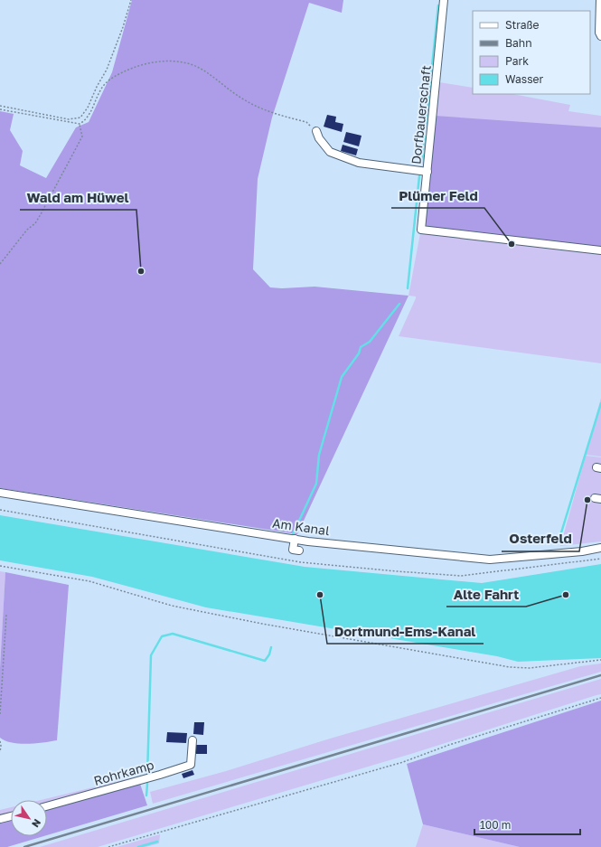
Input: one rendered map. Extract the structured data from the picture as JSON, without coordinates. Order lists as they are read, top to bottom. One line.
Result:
{"streets":{"street":["Dorfbauerschaft","Am Kanal","Rohrkamp"]},"places":["Plümer Feld","Wald am Hüwel","Osterfeld","Dortmund-Ems-Kanal","Alte Fahrt"],"legend":["Straße","Bahn","Park","Wasser"],"scale_bar":"100 m","north":"bottom right"}
